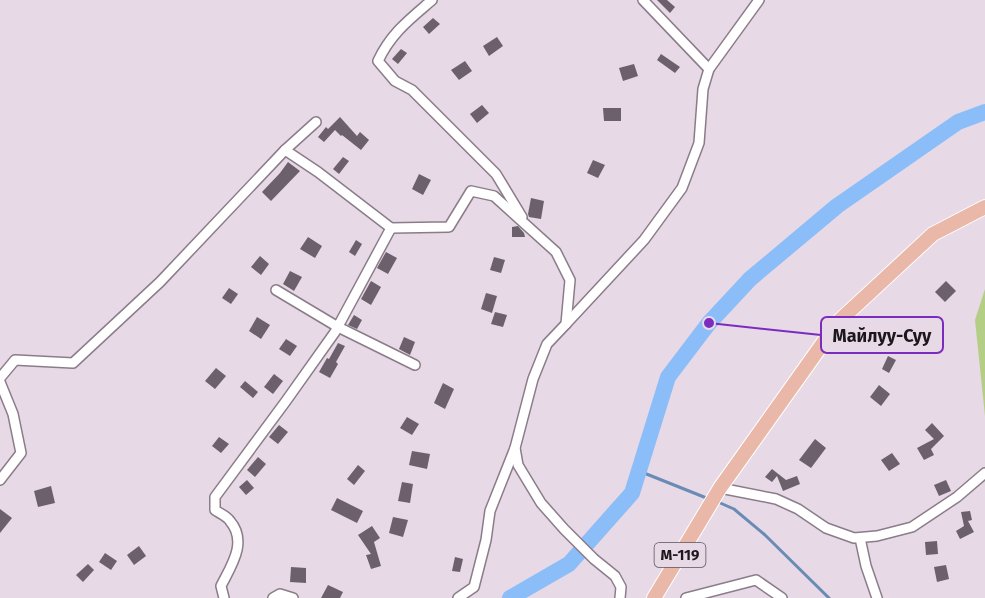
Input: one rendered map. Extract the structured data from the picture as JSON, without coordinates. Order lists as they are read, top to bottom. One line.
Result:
{"streets":{"main road":["М-119"]},"places":["Майлуу-Суу"]}
